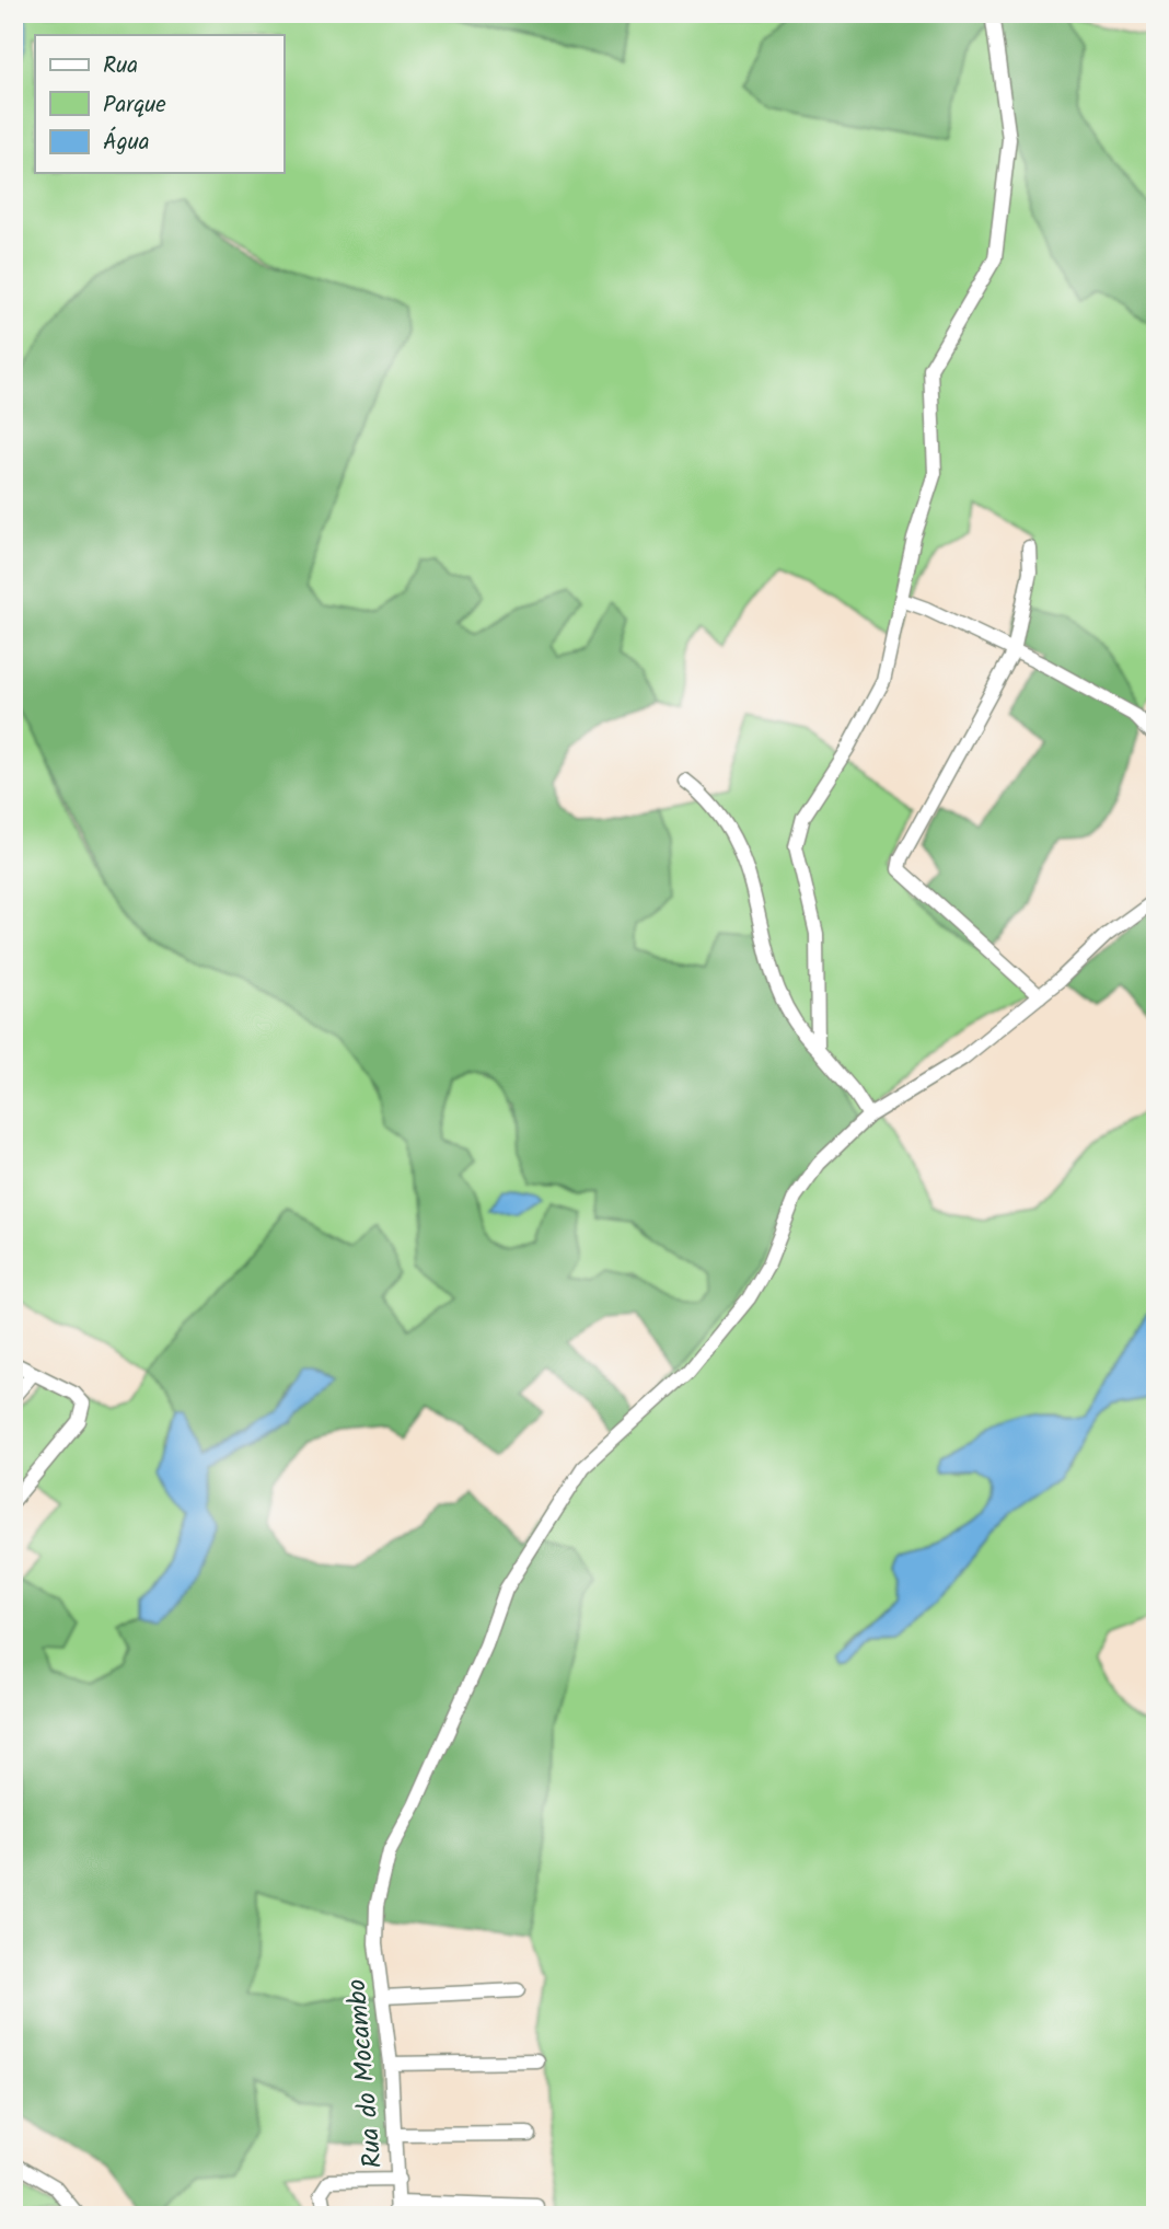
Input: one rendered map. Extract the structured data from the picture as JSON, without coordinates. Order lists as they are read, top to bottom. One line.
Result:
{"streets":{"street":["Rua do Mocambo"]},"legend":["Rua","Parque","Água"]}
